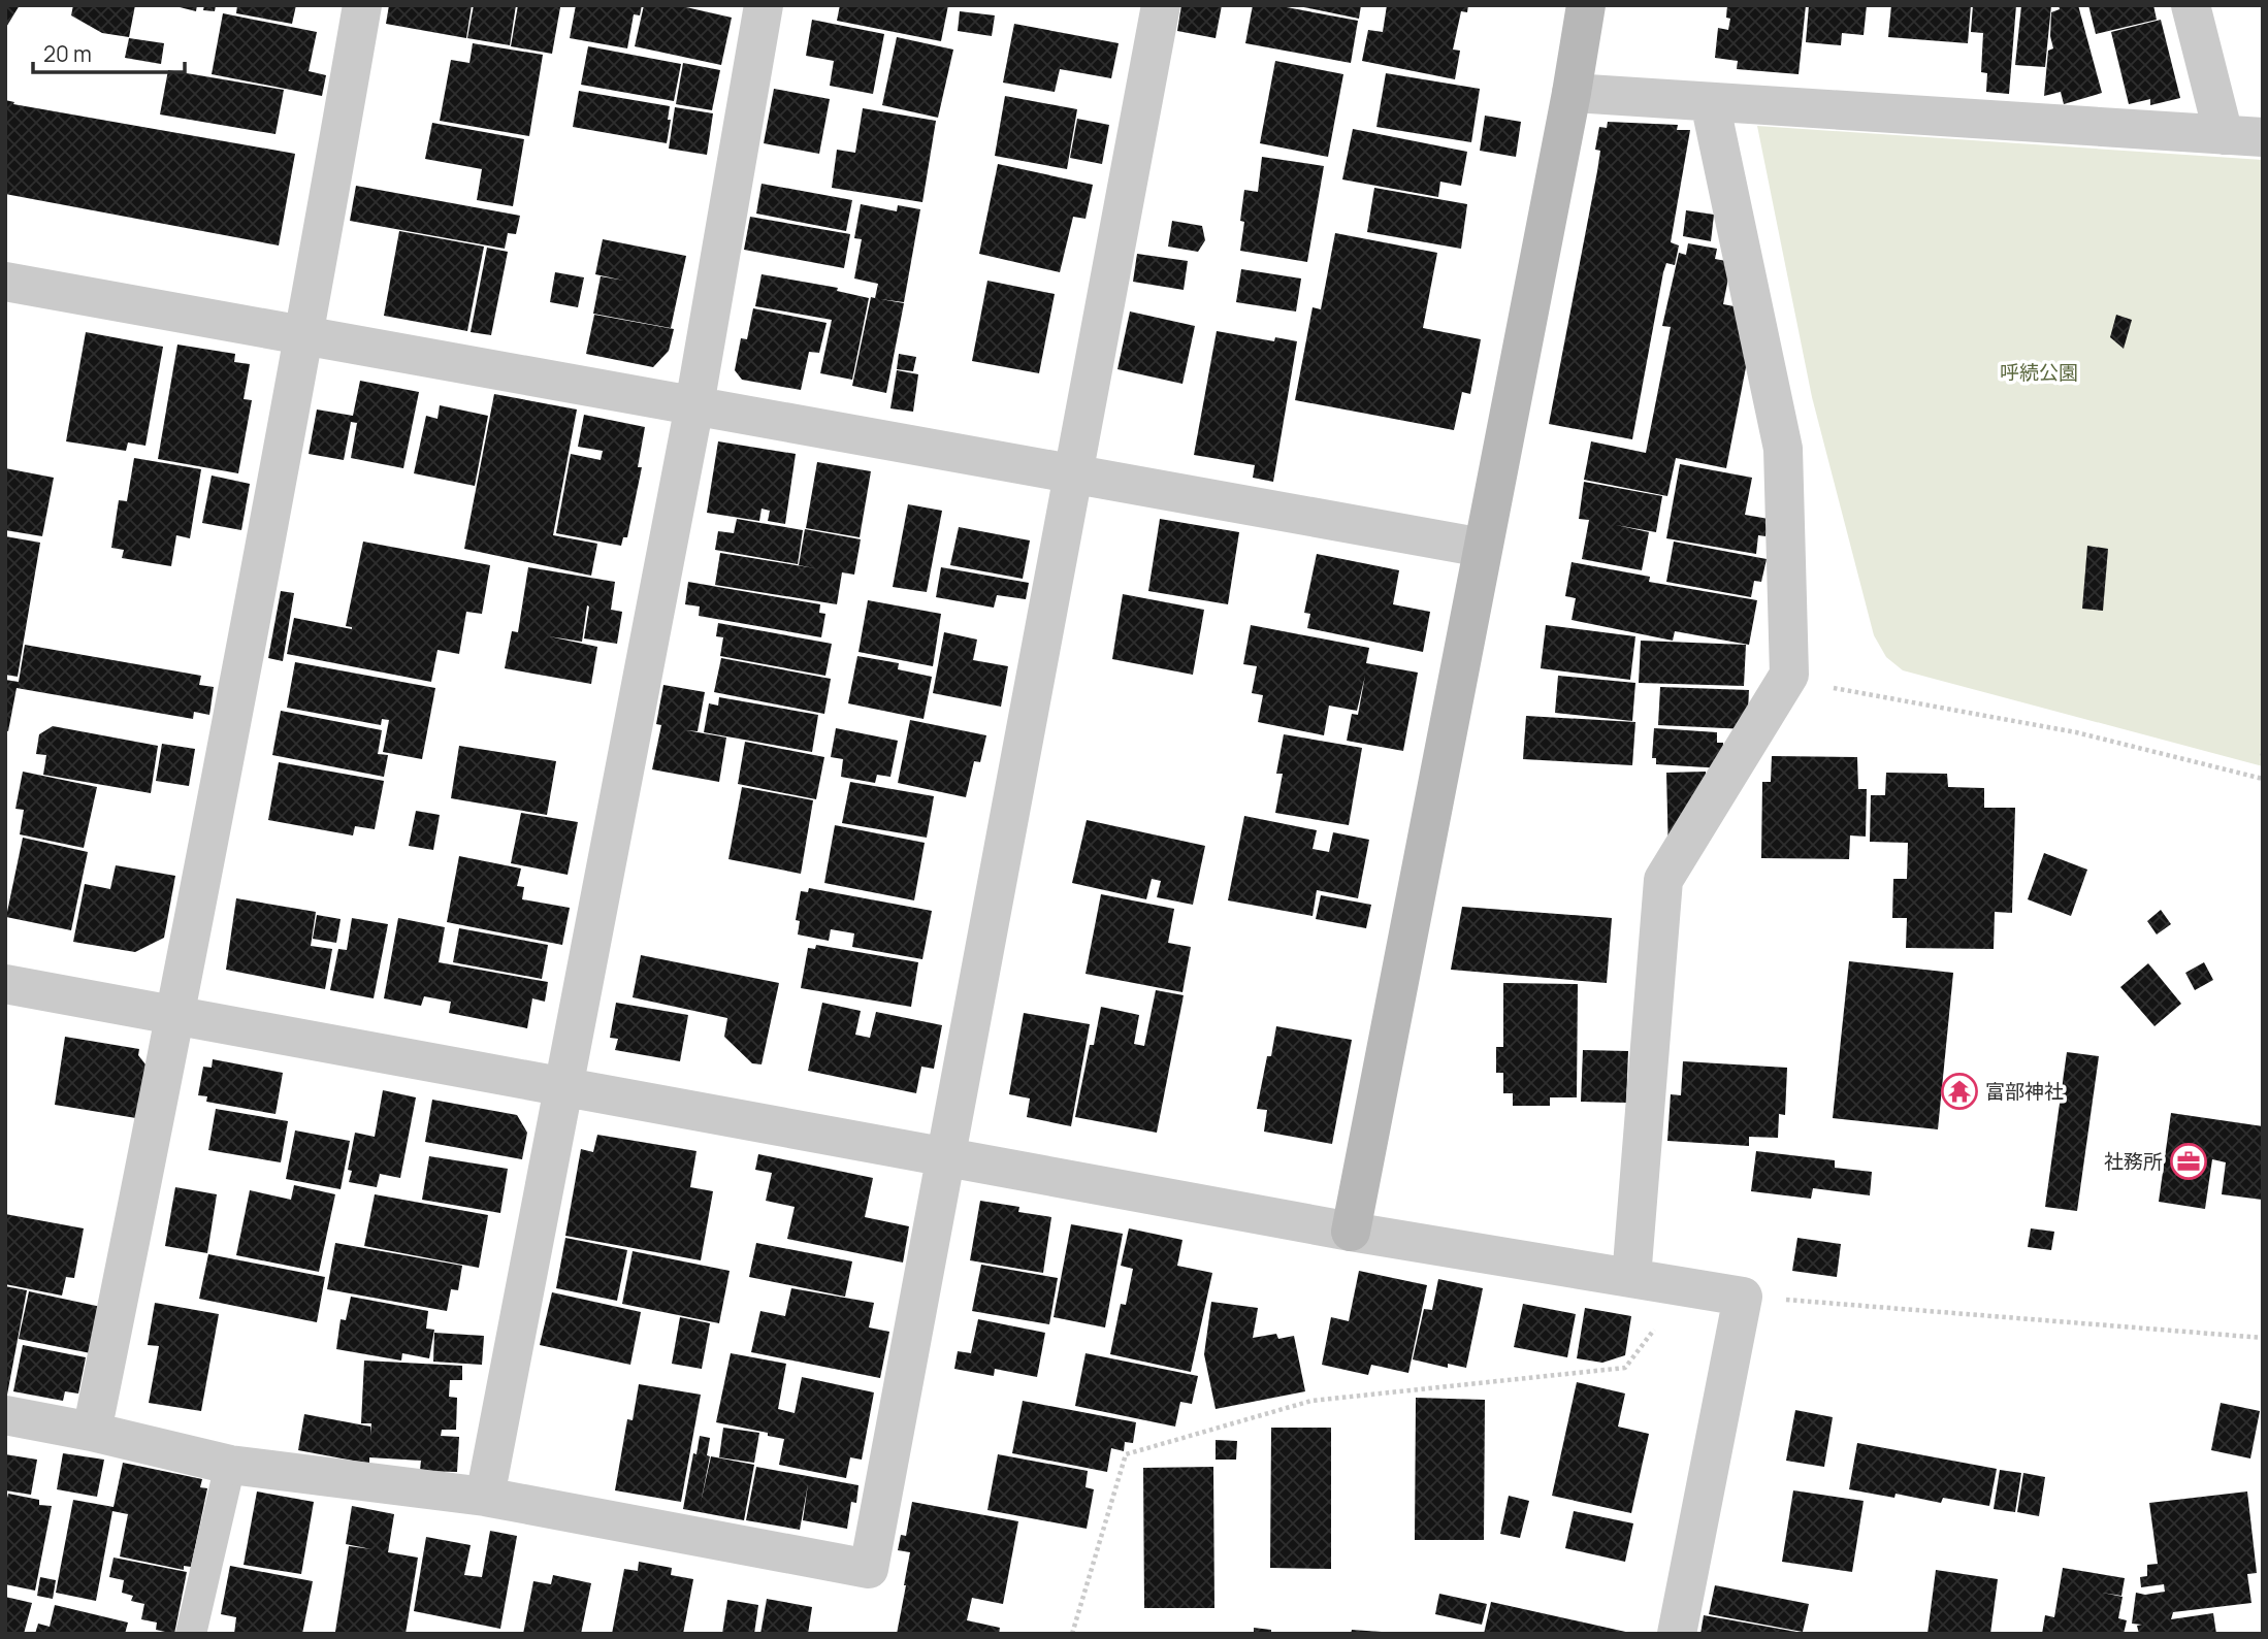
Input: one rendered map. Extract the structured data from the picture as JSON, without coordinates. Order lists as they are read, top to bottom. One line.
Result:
{"parks":["呼続公園"],"places":{"temple":["富部神社"],"office":["社務所"]},"scale_bar":"20 m"}
